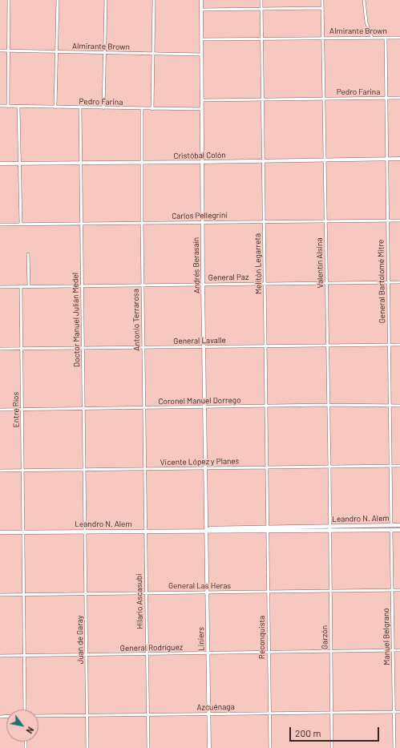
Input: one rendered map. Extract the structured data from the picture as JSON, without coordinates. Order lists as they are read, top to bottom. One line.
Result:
{"streets":{"main road":["Leandro N. Alem"],"street":["Almirante Brown","Pedro Farina","Cristóbal Colón","Carlos Pellegrini","Valentín Alsina","Melitón Legarreta","Andrés Berasaín","General Paz","General Bartolomé Mitre","Doctor Manuel Julián Medel","Antonio Terrarosa","General Lavalle","Coronel Manuel Dorrego","Entre Ríos","Vicente López y Planes","General Las Heras","Hilario Ascasubi","Manuel Belgrano","Reconquista","Garzón","Liniers","Juan de Garay","General Rodríguez","Azcuénaga"]},"crossings":[["Almirante Brown","Valentín Alsina"],["Almirante Brown","Melitón Legarreta"],["Almirante Brown","Andrés Berasaín"],["Almirante Brown","General Bartolomé Mitre"],["Pedro Farina","Valentín Alsina"],["Pedro Farina","Melitón Legarreta"],["Pedro Farina","Andrés Berasaín"],["Pedro Farina","General Bartolomé Mitre"],["Pedro Farina","Doctor Manuel Julián Medel"],["Pedro Farina","Antonio Terrarosa"],["Cristóbal Colón","Valentín Alsina"],["Cristóbal Colón","Melitón Legarreta"],["Cristóbal Colón","Andrés Berasaín"],["Cristóbal Colón","General Bartolomé Mitre"],["Cristóbal Colón","Doctor Manuel Julián Medel"],["Cristóbal Colón","Antonio Terrarosa"],["Carlos Pellegrini","Valentín Alsina"],["Carlos Pellegrini","Melitón Legarreta"],["Carlos Pellegrini","Andrés Berasaín"],["Carlos Pellegrini","General Bartolomé Mitre"],["Carlos Pellegrini","Doctor Manuel Julián Medel"],["Carlos Pellegrini","Antonio Terrarosa"],["Valentín Alsina","General Paz"],["Valentín Alsina","General Lavalle"],["Valentín Alsina","Coronel Manuel Dorrego"],["Valentín Alsina","Vicente López y Planes"],["Valentín Alsina","Leandro N. Alem"],["Valentín Alsina","Garzón"],["Melitón Legarreta","General Paz"],["Melitón Legarreta","General Lavalle"],["Melitón Legarreta","Coronel Manuel Dorrego"],["Melitón Legarreta","Vicente López y Planes"],["Melitón Legarreta","Leandro N. Alem"],["Melitón Legarreta","Reconquista"],["Andrés Berasaín","General Paz"],["Andrés Berasaín","General Lavalle"],["Andrés Berasaín","Coronel Manuel Dorrego"],["Andrés Berasaín","Vicente López y Planes"],["Andrés Berasaín","Leandro N. Alem"],["Andrés Berasaín","Liniers"],["General Paz","General Bartolomé Mitre"],["General Paz","Doctor Manuel Julián Medel"],["General Paz","Antonio Terrarosa"],["General Paz","Entre Ríos"],["General Bartolomé Mitre","General Lavalle"],["General Bartolomé Mitre","Coronel Manuel Dorrego"],["General Bartolomé Mitre","Vicente López y Planes"],["General Bartolomé Mitre","Leandro N. Alem"],["General Bartolomé Mitre","Manuel Belgrano"],["Doctor Manuel Julián Medel","General Lavalle"],["Doctor Manuel Julián Medel","Coronel Manuel Dorrego"],["Doctor Manuel Julián Medel","Vicente López y Planes"],["Doctor Manuel Julián Medel","Leandro N. Alem"],["Doctor Manuel Julián Medel","Juan de Garay"],["Antonio Terrarosa","General Lavalle"],["Antonio Terrarosa","Coronel Manuel Dorrego"],["Antonio Terrarosa","Vicente López y Planes"],["Antonio Terrarosa","Leandro N. Alem"],["Antonio Terrarosa","Hilario Ascasubi"],["General Lavalle","Entre Ríos"],["Coronel Manuel Dorrego","Entre Ríos"],["Entre Ríos","Vicente López y Planes"],["Entre Ríos","Leandro N. Alem"],["Entre Ríos","General Las Heras"],["Entre Ríos","General Rodríguez"],["Leandro N. Alem","Hilario Ascasubi"],["Leandro N. Alem","Manuel Belgrano"],["Leandro N. Alem","Reconquista"],["Leandro N. Alem","Garzón"],["Leandro N. Alem","Liniers"],["Leandro N. Alem","Juan de Garay"],["General Las Heras","Hilario Ascasubi"],["General Las Heras","Manuel Belgrano"],["General Las Heras","Reconquista"],["General Las Heras","Garzón"],["General Las Heras","Liniers"],["General Las Heras","Juan de Garay"],["Hilario Ascasubi","General Rodríguez"],["Hilario Ascasubi","Azcuénaga"],["Manuel Belgrano","General Rodríguez"],["Manuel Belgrano","Azcuénaga"],["Reconquista","General Rodríguez"],["Reconquista","Azcuénaga"],["Garzón","General Rodríguez"],["Garzón","Azcuénaga"],["Liniers","General Rodríguez"],["Liniers","Azcuénaga"],["Juan de Garay","General Rodríguez"],["Juan de Garay","Azcuénaga"]],"scale_bar":"200 m","north":"bottom right"}
